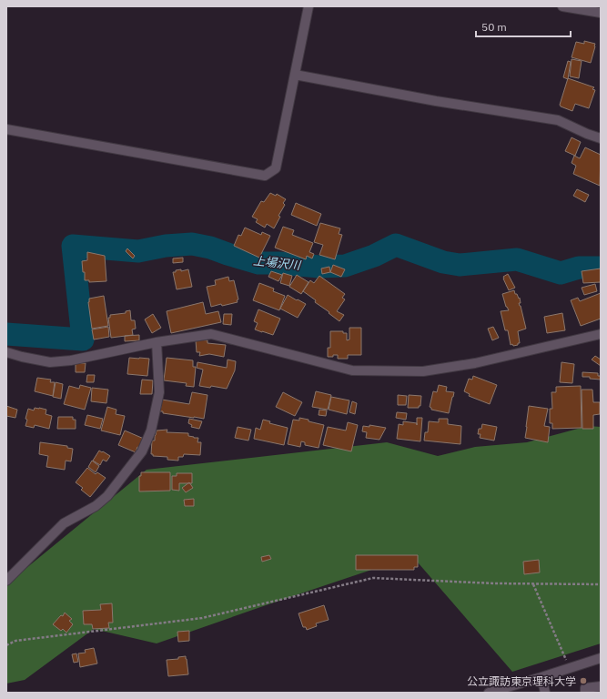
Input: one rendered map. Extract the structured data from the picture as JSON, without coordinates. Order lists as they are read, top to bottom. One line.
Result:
{"water":["上場沢川"],"places":["公立諏訪東京理科大学"],"scale_bar":"50 m"}
